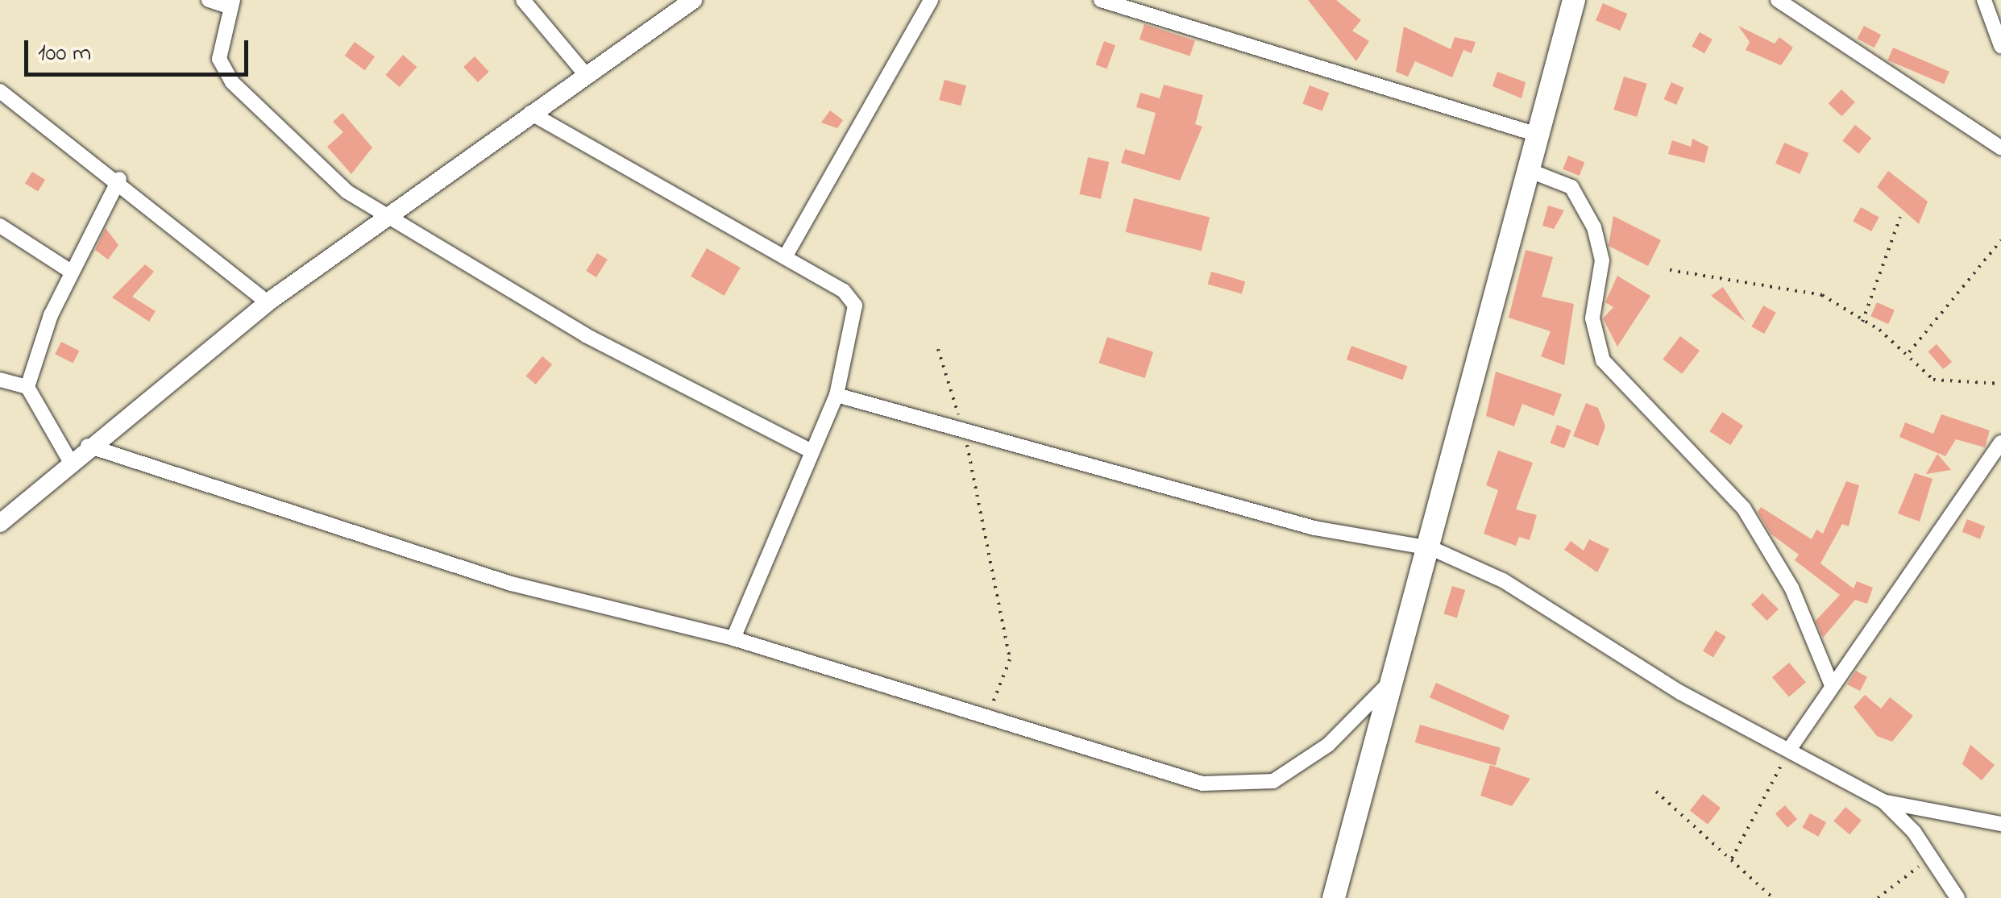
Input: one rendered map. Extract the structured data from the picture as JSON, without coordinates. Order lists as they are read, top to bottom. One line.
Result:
{"scale_bar":"100 m"}
